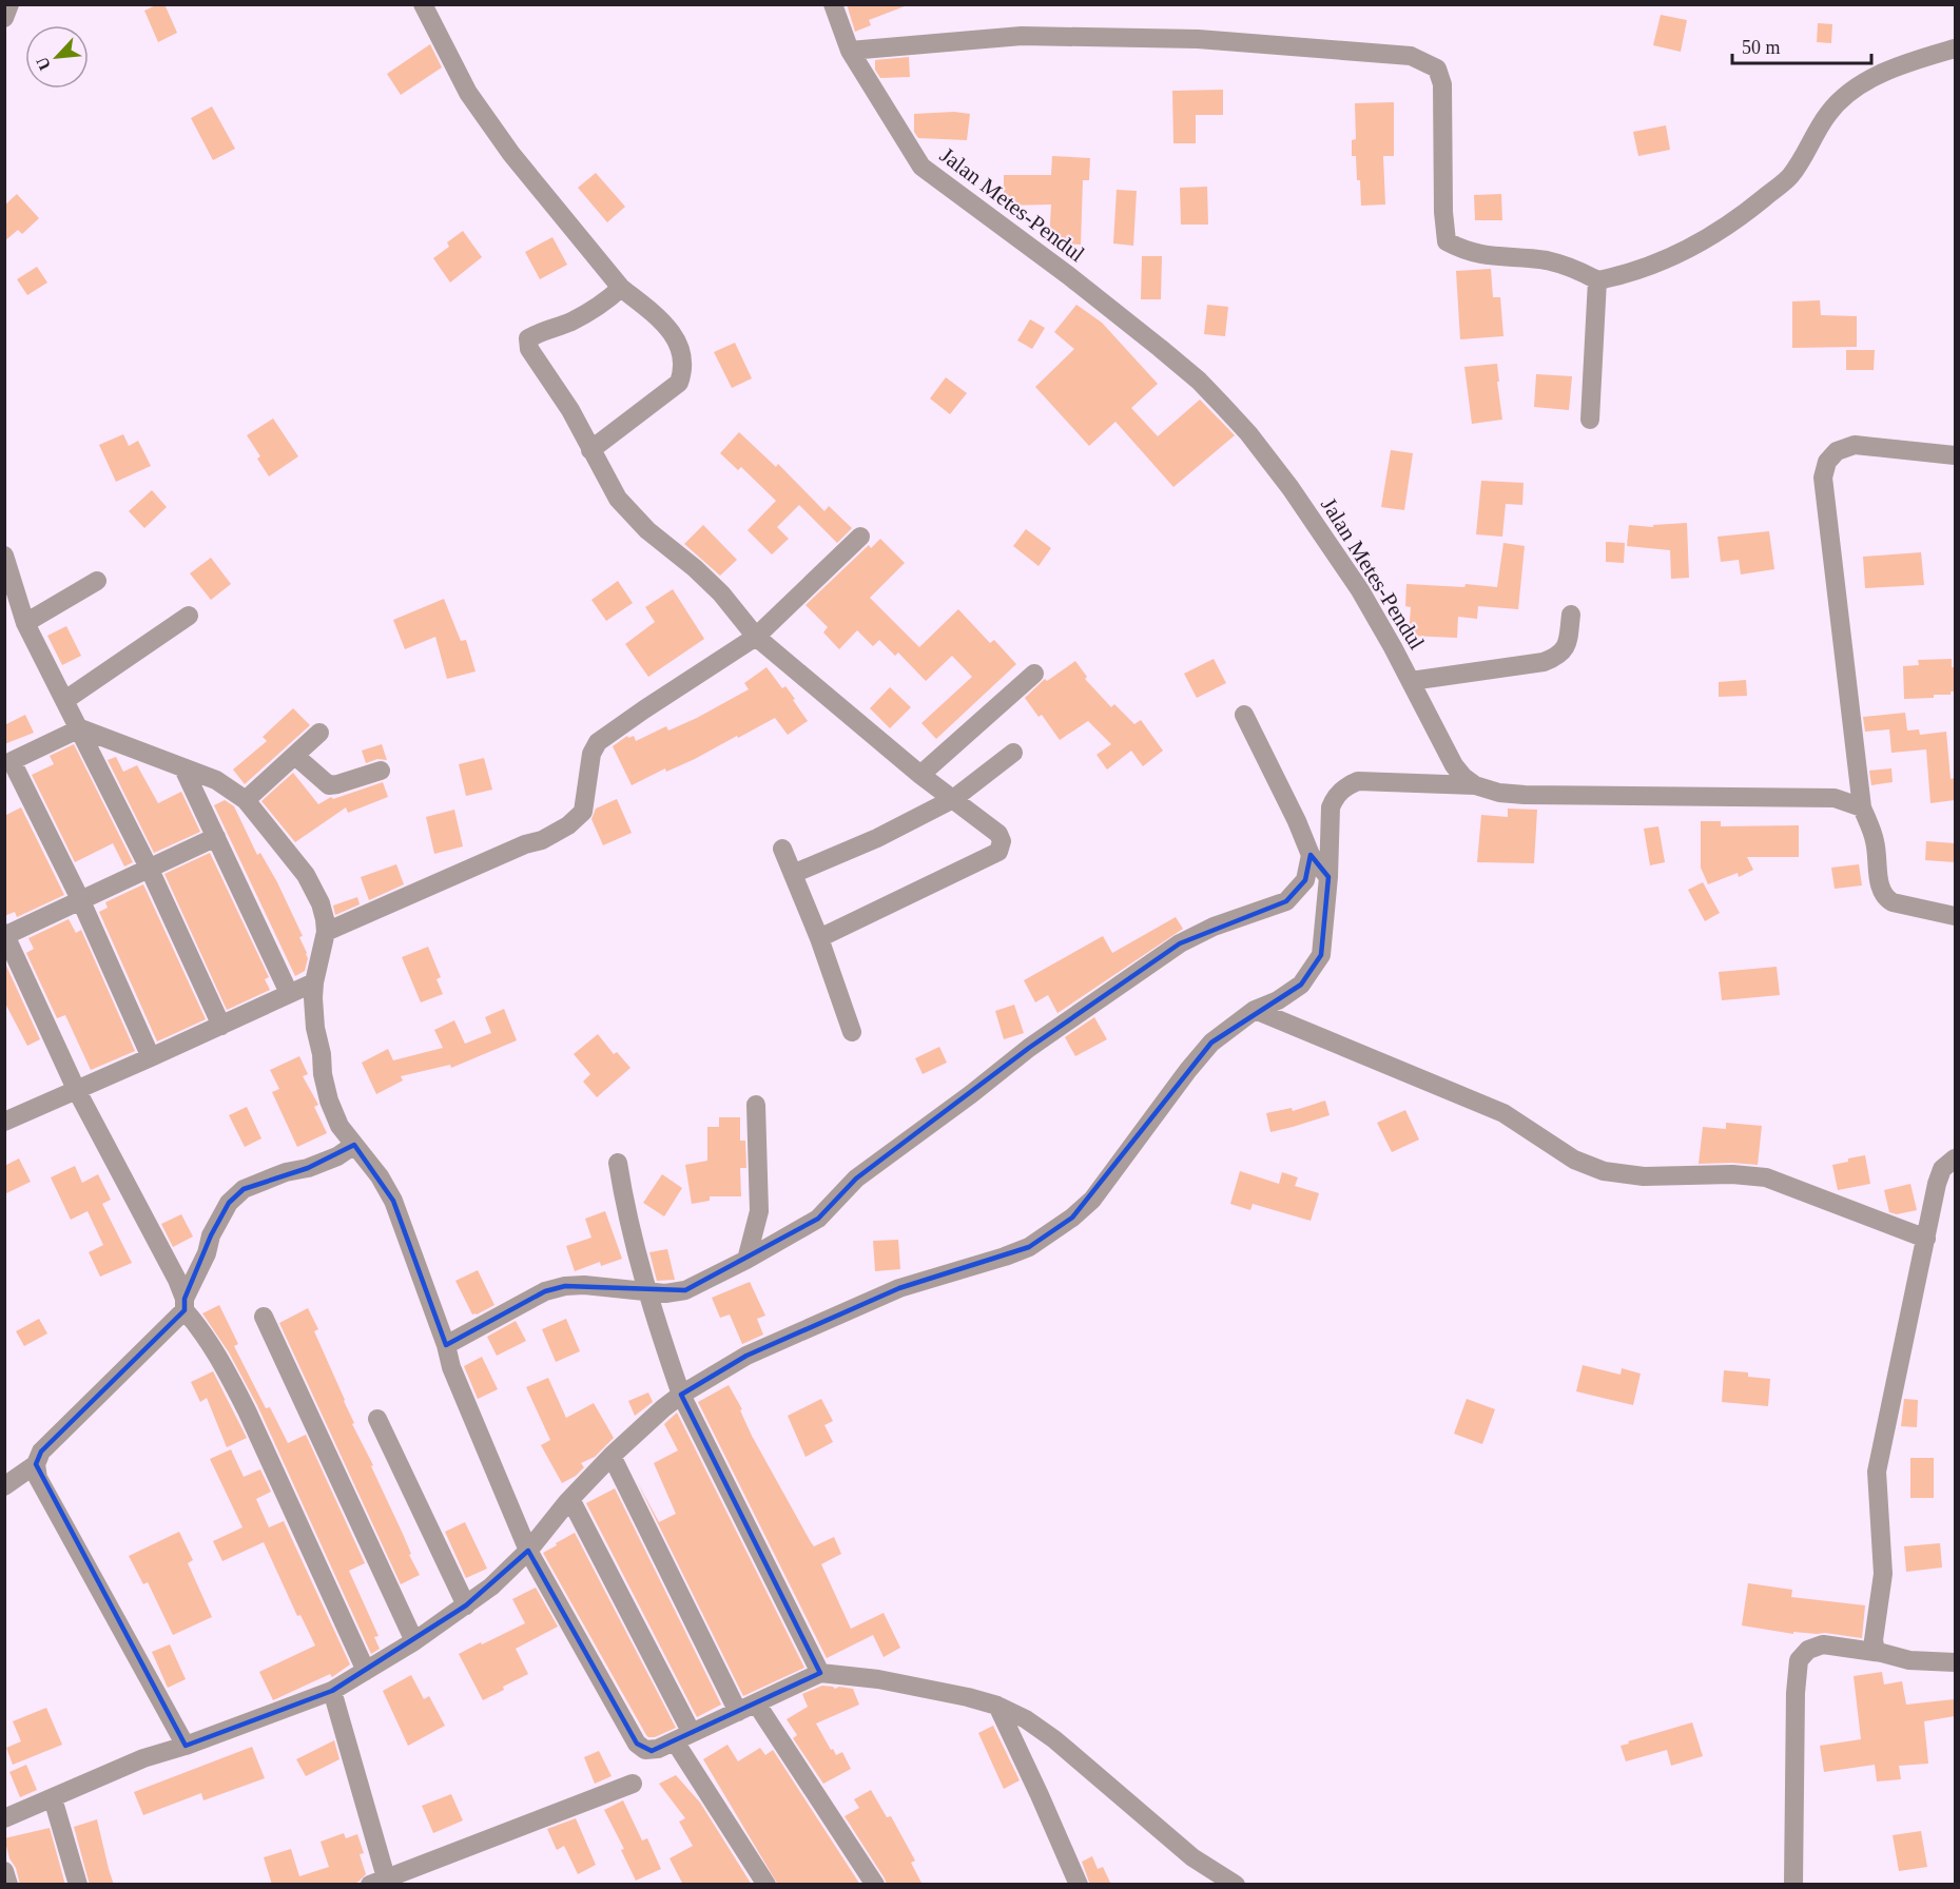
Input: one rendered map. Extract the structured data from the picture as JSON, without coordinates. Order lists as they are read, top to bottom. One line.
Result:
{"streets":{"street":["Jalan Metes-Pendul"]},"scale_bar":"50 m","north":"bottom left"}
